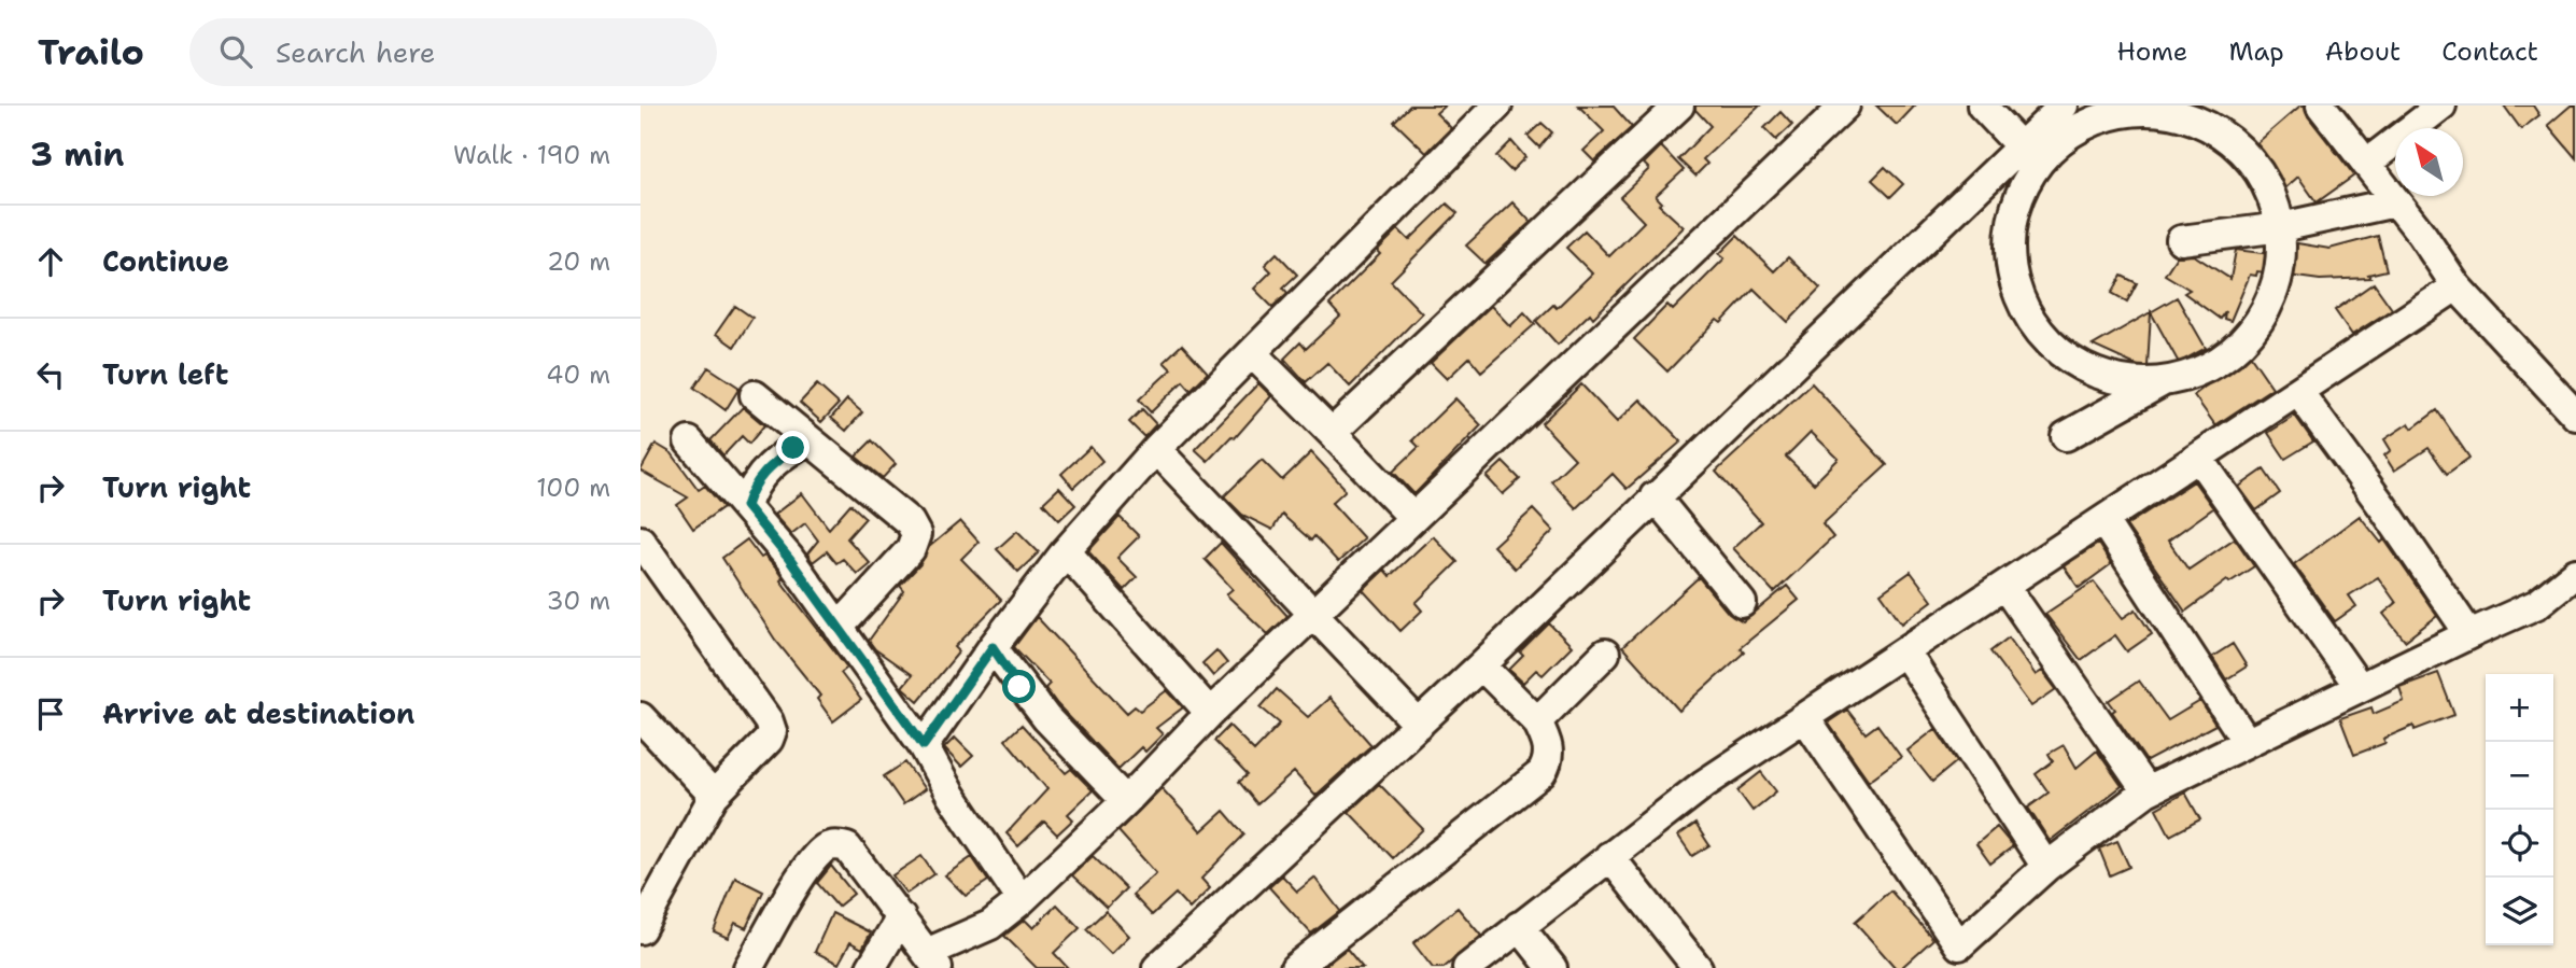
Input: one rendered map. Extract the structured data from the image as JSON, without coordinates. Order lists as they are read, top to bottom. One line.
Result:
{"north":"top left","page":{"header":"Trailo","search":"Search here","nav":["Home","Map","About","Contact"],"heading":["3 min","Walk · 190 m"],"list":[["Continue","20 m"],["Turn left","40 m"],["Turn right","100 m"],["Turn right","30 m"],"Arrive at destination"],"map_buttons":["+","−"]}}
